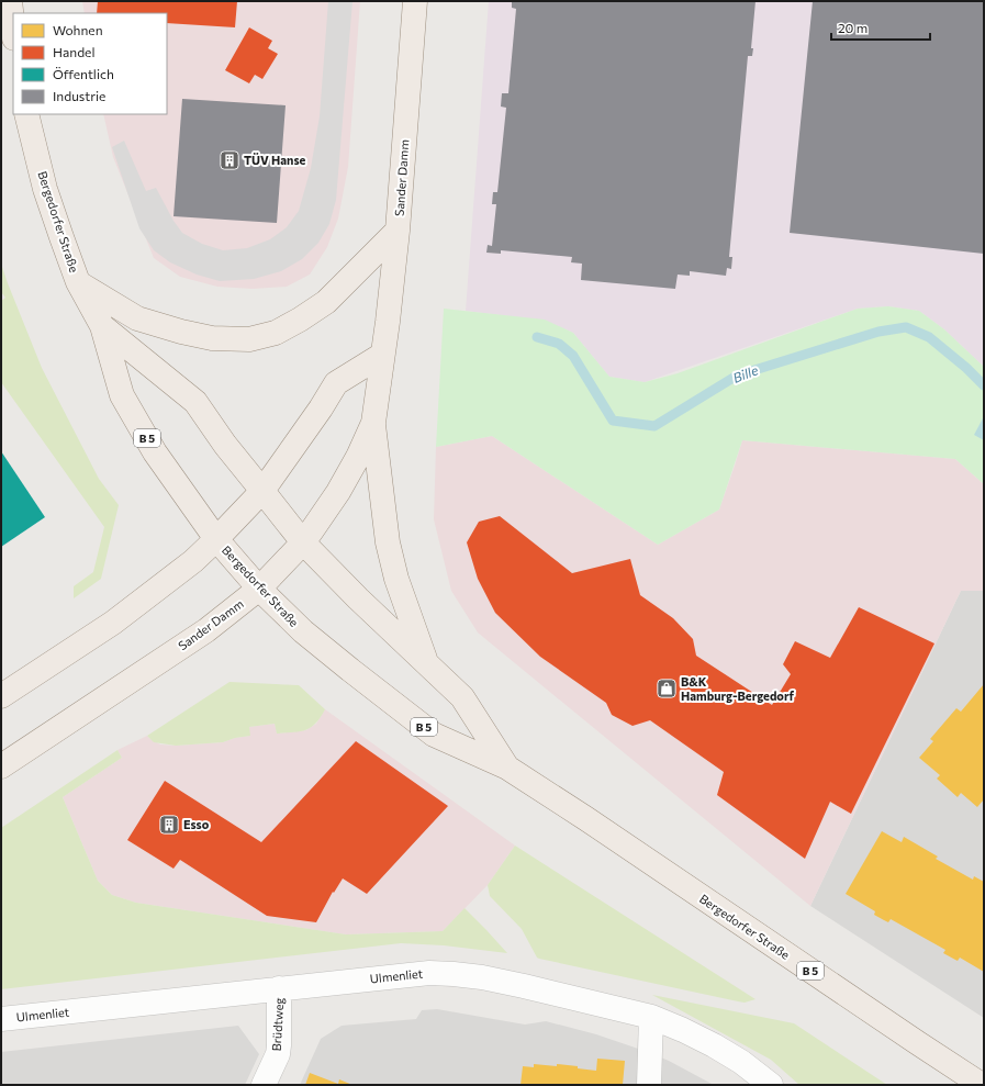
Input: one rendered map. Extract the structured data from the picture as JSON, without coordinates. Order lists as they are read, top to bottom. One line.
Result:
{"streets":{"main road":["Sander Damm","Bergedorfer Straße","B 5"],"street":["Ulmenliet","Brüdtweg"]},"crossings":[["Sander Damm","Bergedorfer Straße"],["Ulmenliet","Brüdtweg"]],"water":["Bille"],"places":{"building":["TÜV Hanse","Esso"],"shop":["B&K Hamburg-Bergedorf"]},"legend":["Wohnen","Handel","Öffentlich","Industrie"],"scale_bar":"20 m"}
